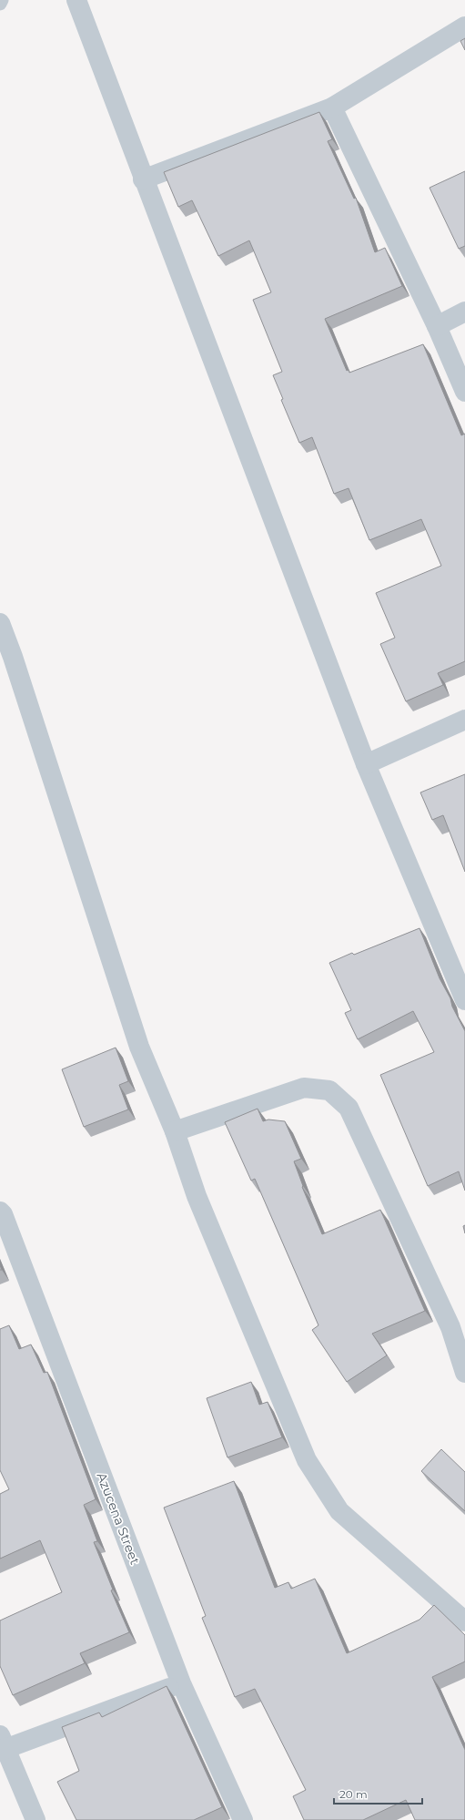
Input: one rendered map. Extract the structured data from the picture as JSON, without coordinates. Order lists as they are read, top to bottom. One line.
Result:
{"streets":{"street":["Azucena Street"]},"scale_bar":"20 m"}
